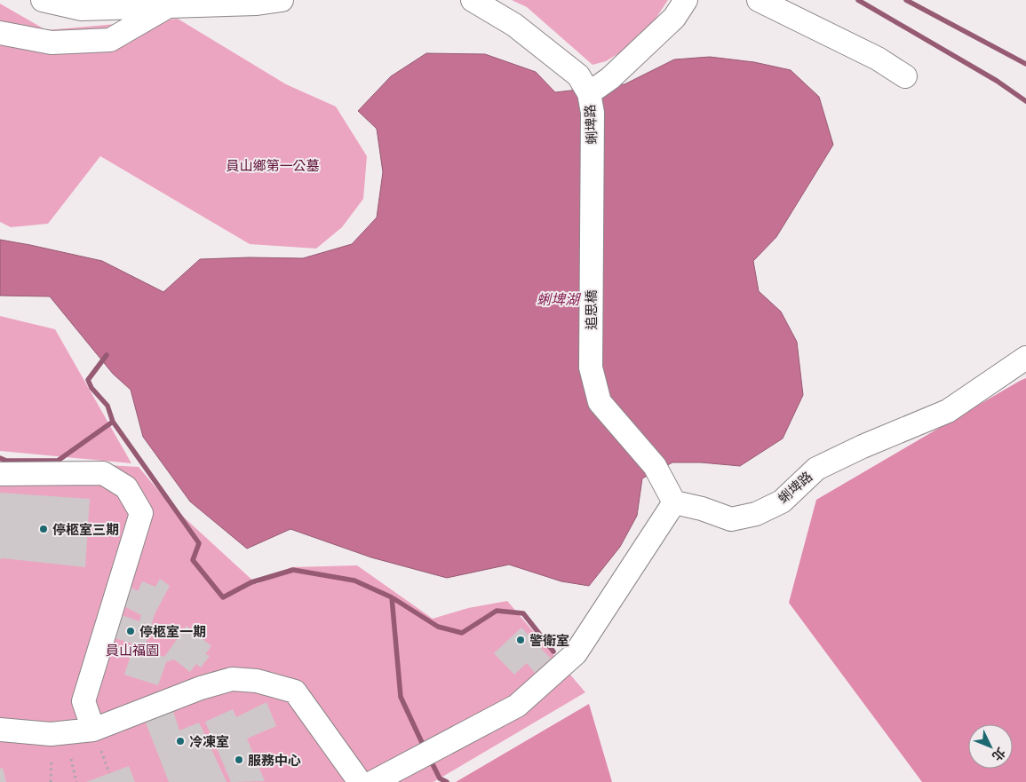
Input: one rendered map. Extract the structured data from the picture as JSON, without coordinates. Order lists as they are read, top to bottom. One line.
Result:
{"streets":{"street":["蜊埤路","追思橋"]},"crossings":[["蜊埤路","追思橋"]],"water":["蜊埤湖"],"parks":["員山鄉第一公墓","員山福園"],"places":["停柩室三期","停柩室一期","警衛室","冷凍室","服務中心"],"north":"bottom right"}
